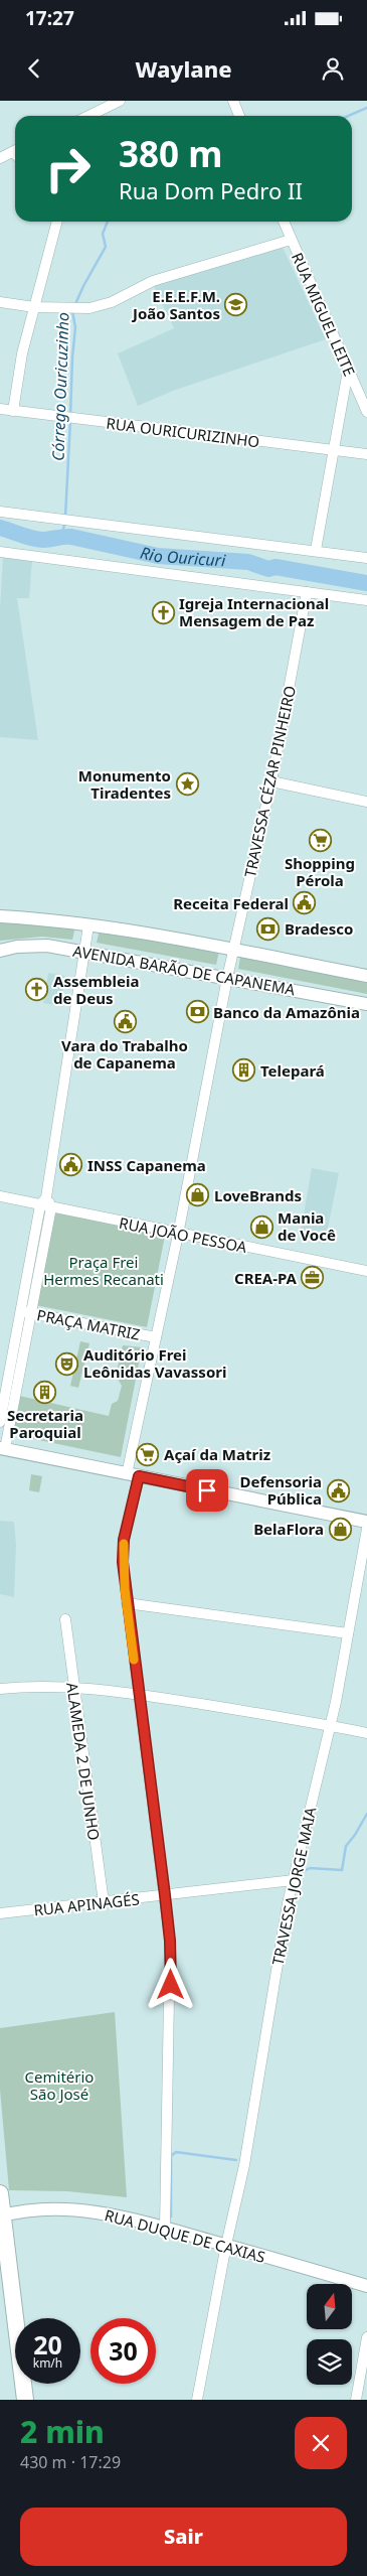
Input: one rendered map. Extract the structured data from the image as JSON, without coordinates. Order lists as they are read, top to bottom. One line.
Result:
{"streets":{"street":["RUA MIGUEL LEITE","RUA OURICURIZINHO","TRAVESSA CÉZAR PINHEIRO","AVENIDA BARÃO DE CAPANEMA","RUA JOÃO PESSOA","PRAÇA MATRIZ","ALAMEDA 2 DE JUNHO","TRAVESSA JORGE MAIA","RUA APINAGÉS","RUA DUQUE DE CAXIAS"]},"crossings":[["TRAVESSA CÉZAR PINHEIRO","AVENIDA BARÃO DE CAPANEMA"],["TRAVESSA CÉZAR PINHEIRO","RUA JOÃO PESSOA"],["TRAVESSA CÉZAR PINHEIRO","PRAÇA MATRIZ"],["TRAVESSA CÉZAR PINHEIRO","RUA APINAGÉS"],["TRAVESSA CÉZAR PINHEIRO","RUA DUQUE DE CAXIAS"],["ALAMEDA 2 DE JUNHO","RUA APINAGÉS"],["TRAVESSA JORGE MAIA","RUA APINAGÉS"],["TRAVESSA JORGE MAIA","RUA DUQUE DE CAXIAS"]],"water":["Córrego Ouricuzinho","Rio Ouricuri"],"parks":["Praça Frei Hermes Recanati","Cemitério São José"],"places":{"school or university":["E.E.E.F.M. João Santos"],"church":["Igreja Internacional Mensagem de Paz","Assembleia de Deus"],"place":["Monumento Tiradentes"],"supermarket":["Shopping Pérola","Açaí da Matriz"],"public building":["Receita Federal","Vara do Trabalho de Capanema","INSS Capanema","Defensoria Pública"],"bank":["Bradesco","Banco da Amazônia"],"building":["Telepará","Secretaria Paroquial"],"shop":["LoveBrands","Mania de Você","BelaFlora"],"office":["CREA-PA"],"theatre":["Auditório Frei Leônidas Vavassori"]},"north":"top","page":{"status":"17:27","header":"Waylane","turn":["380 m","Rua Dom Pedro II"],"speed":"20 km/h","limit":"30","heading":["2 min","430 m · 17:29"],"buttons":"Sair"}}
